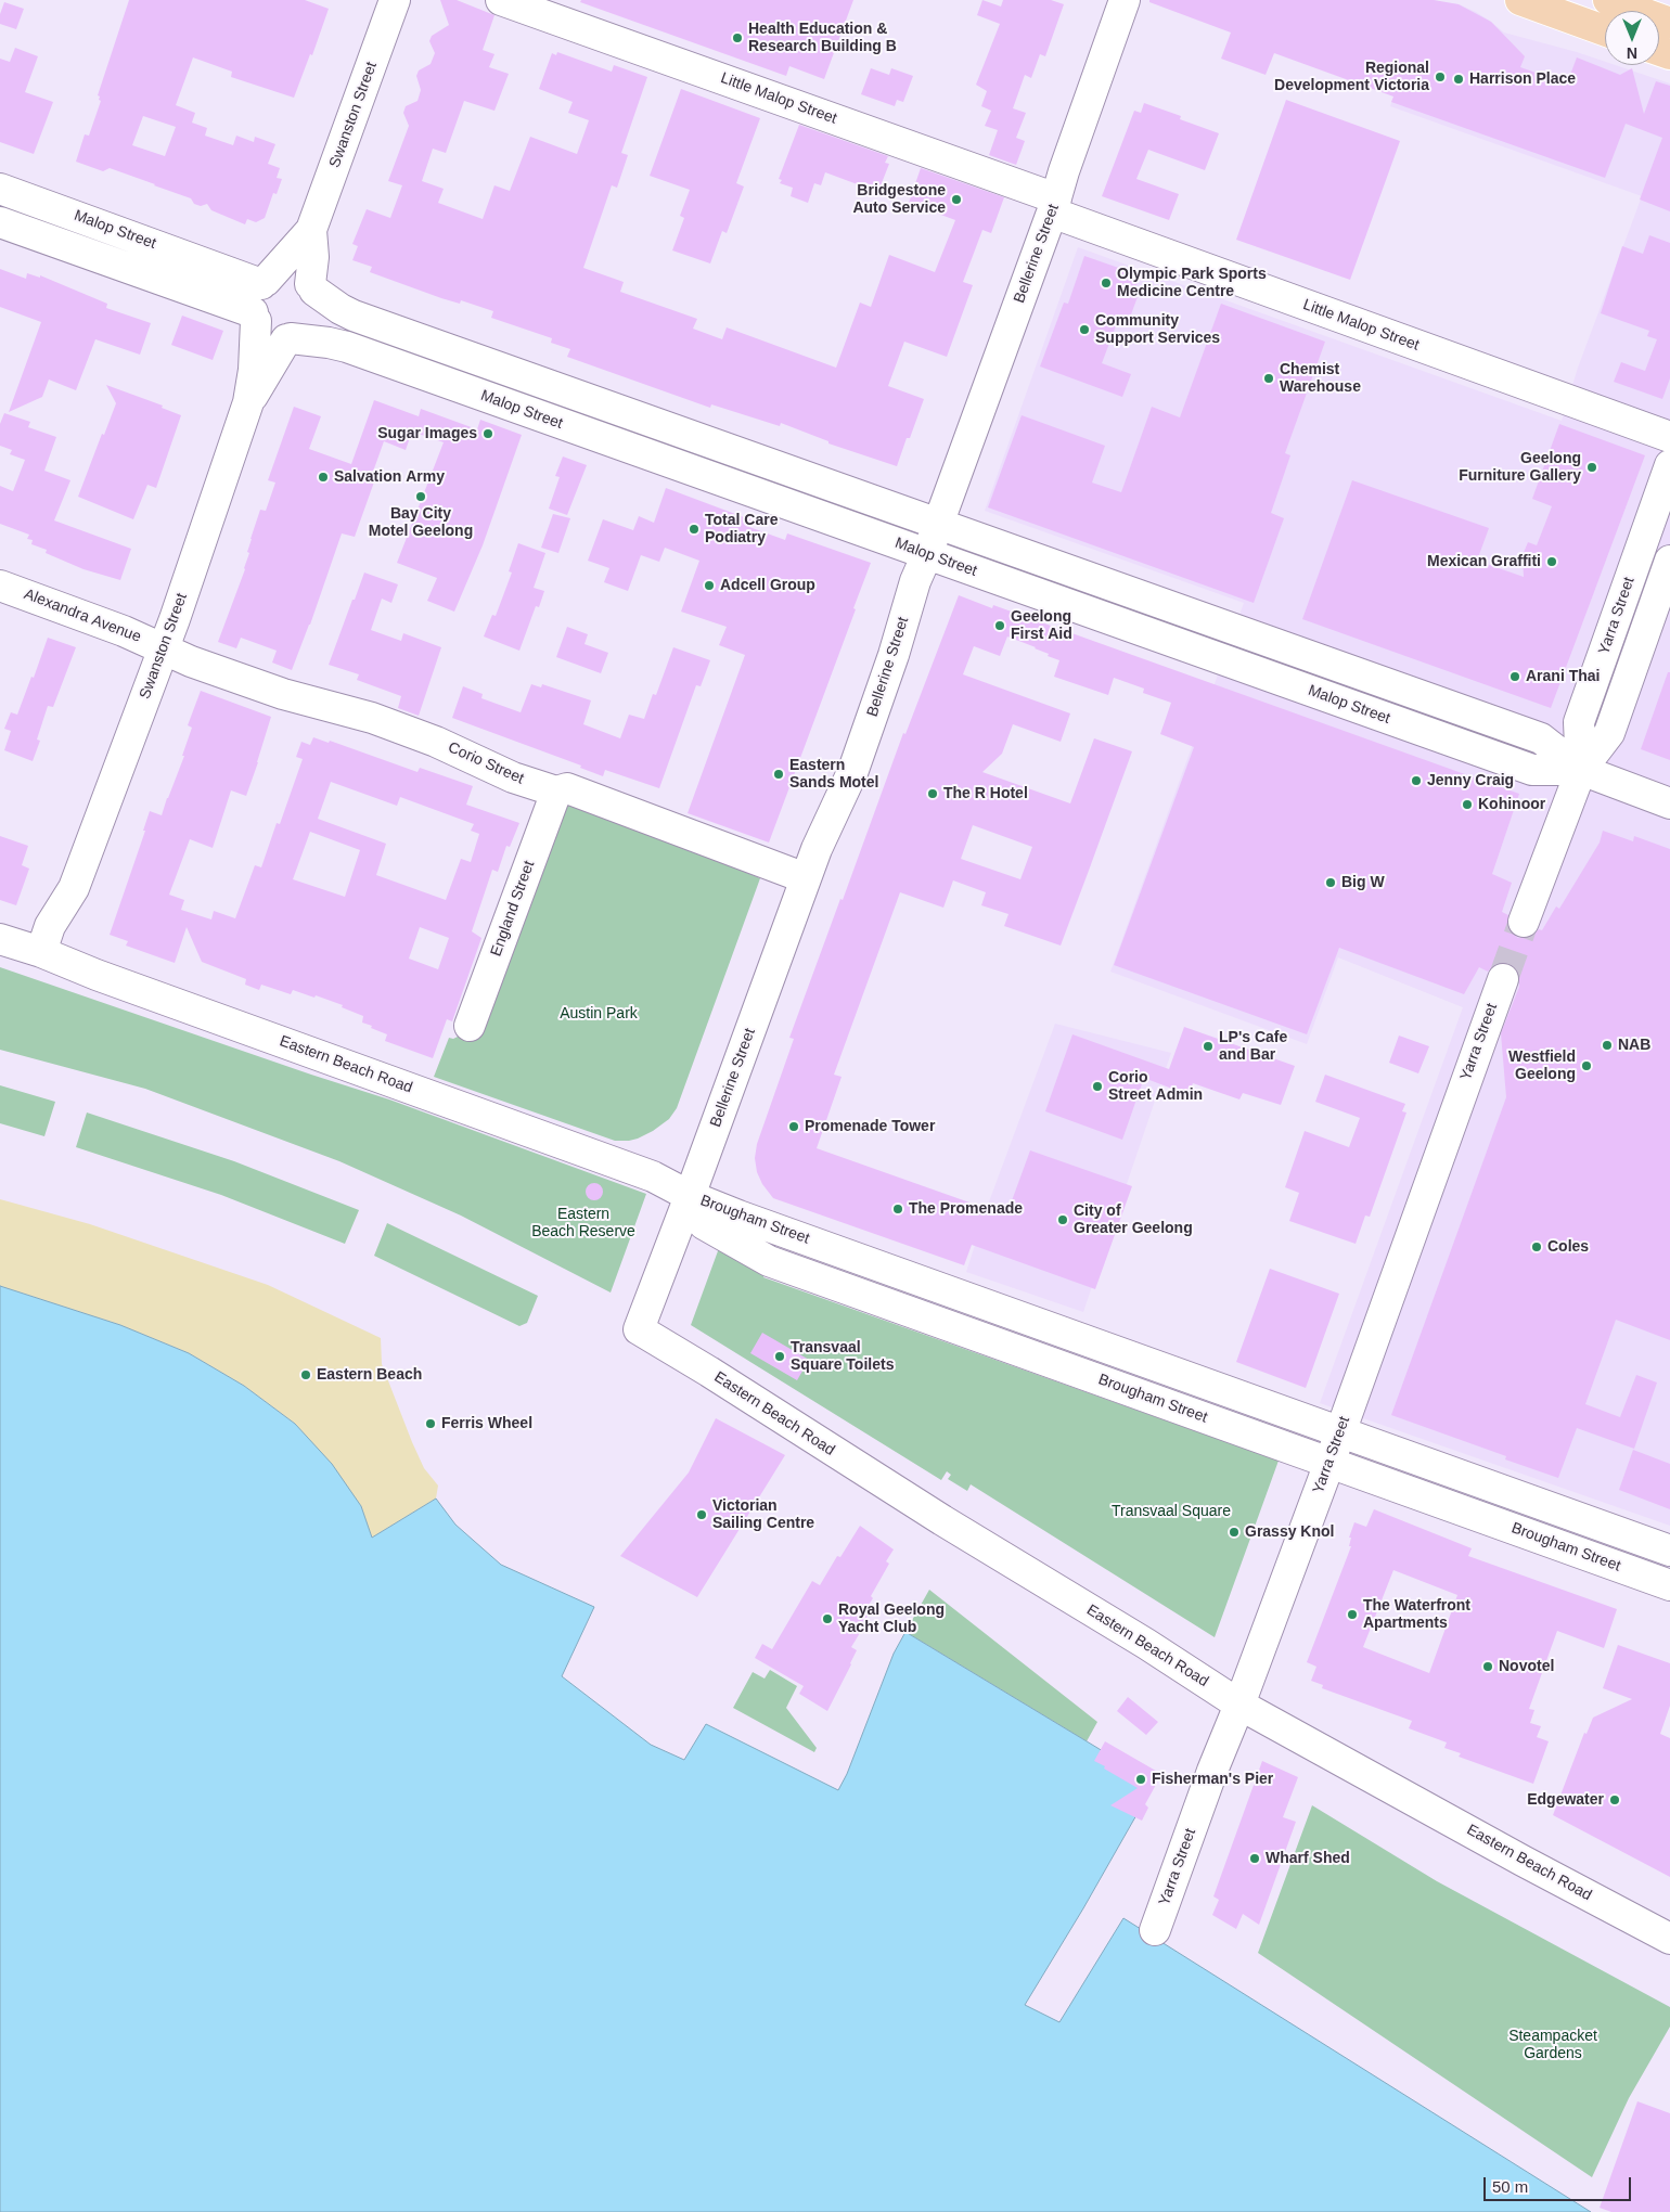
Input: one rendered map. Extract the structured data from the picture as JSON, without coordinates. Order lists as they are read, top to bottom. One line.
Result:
{"streets":{"street":["Little Malop Street","Swanston Street","Malop Street","Bellerine Street","Alexandra Avenue","Yarra Street","Corio Street","England Street","Eastern Beach Road","Brougham Street"]},"crossings":[["Little Malop Street","Bellerine Street"],["Swanston Street","Malop Street"],["Swanston Street","Alexandra Avenue"],["Swanston Street","Corio Street"],["Swanston Street","Eastern Beach Road"],["Malop Street","Bellerine Street"],["Malop Street","Yarra Street"],["Bellerine Street","Corio Street"],["Bellerine Street","Eastern Beach Road"],["Bellerine Street","Brougham Street"],["Alexandra Avenue","Corio Street"],["Yarra Street","Eastern Beach Road"],["Yarra Street","Brougham Street"],["Corio Street","England Street"],["Eastern Beach Road","Brougham Street"]],"parks":["Austin Park","Eastern Beach Reserve","Transvaal Square","Steampacket Gardens"],"places":["Health Education & Research Building B","Regional Development Victoria","Harrison Place","Bridgestone Auto Service","Olympic Park Sports Medicine Centre","Community Support Services","Chemist Warehouse","Sugar Images","Geelong Furniture Gallery","Salvation Army","Bay City Motel Geelong","Total Care Podiatry","Mexican Graffiti","Adcell Group","Geelong First Aid","Arani Thai","Eastern Sands Motel","Jenny Craig","The R Hotel","Kohinoor","Big W","NAB","LP's Cafe and Bar","Westfield Geelong","Corio Street Admin","Promenade Tower","The Promenade","City of Greater Geelong","Coles","Transvaal Square Toilets","Eastern Beach","Ferris Wheel","Victorian Sailing Centre","Grassy Knol","The Waterfront Apartments","Royal Geelong Yacht Club","Novotel","Fisherman's Pier","Edgewater","Wharf Shed"],"scale_bar":"50 m","north":"bottom"}
